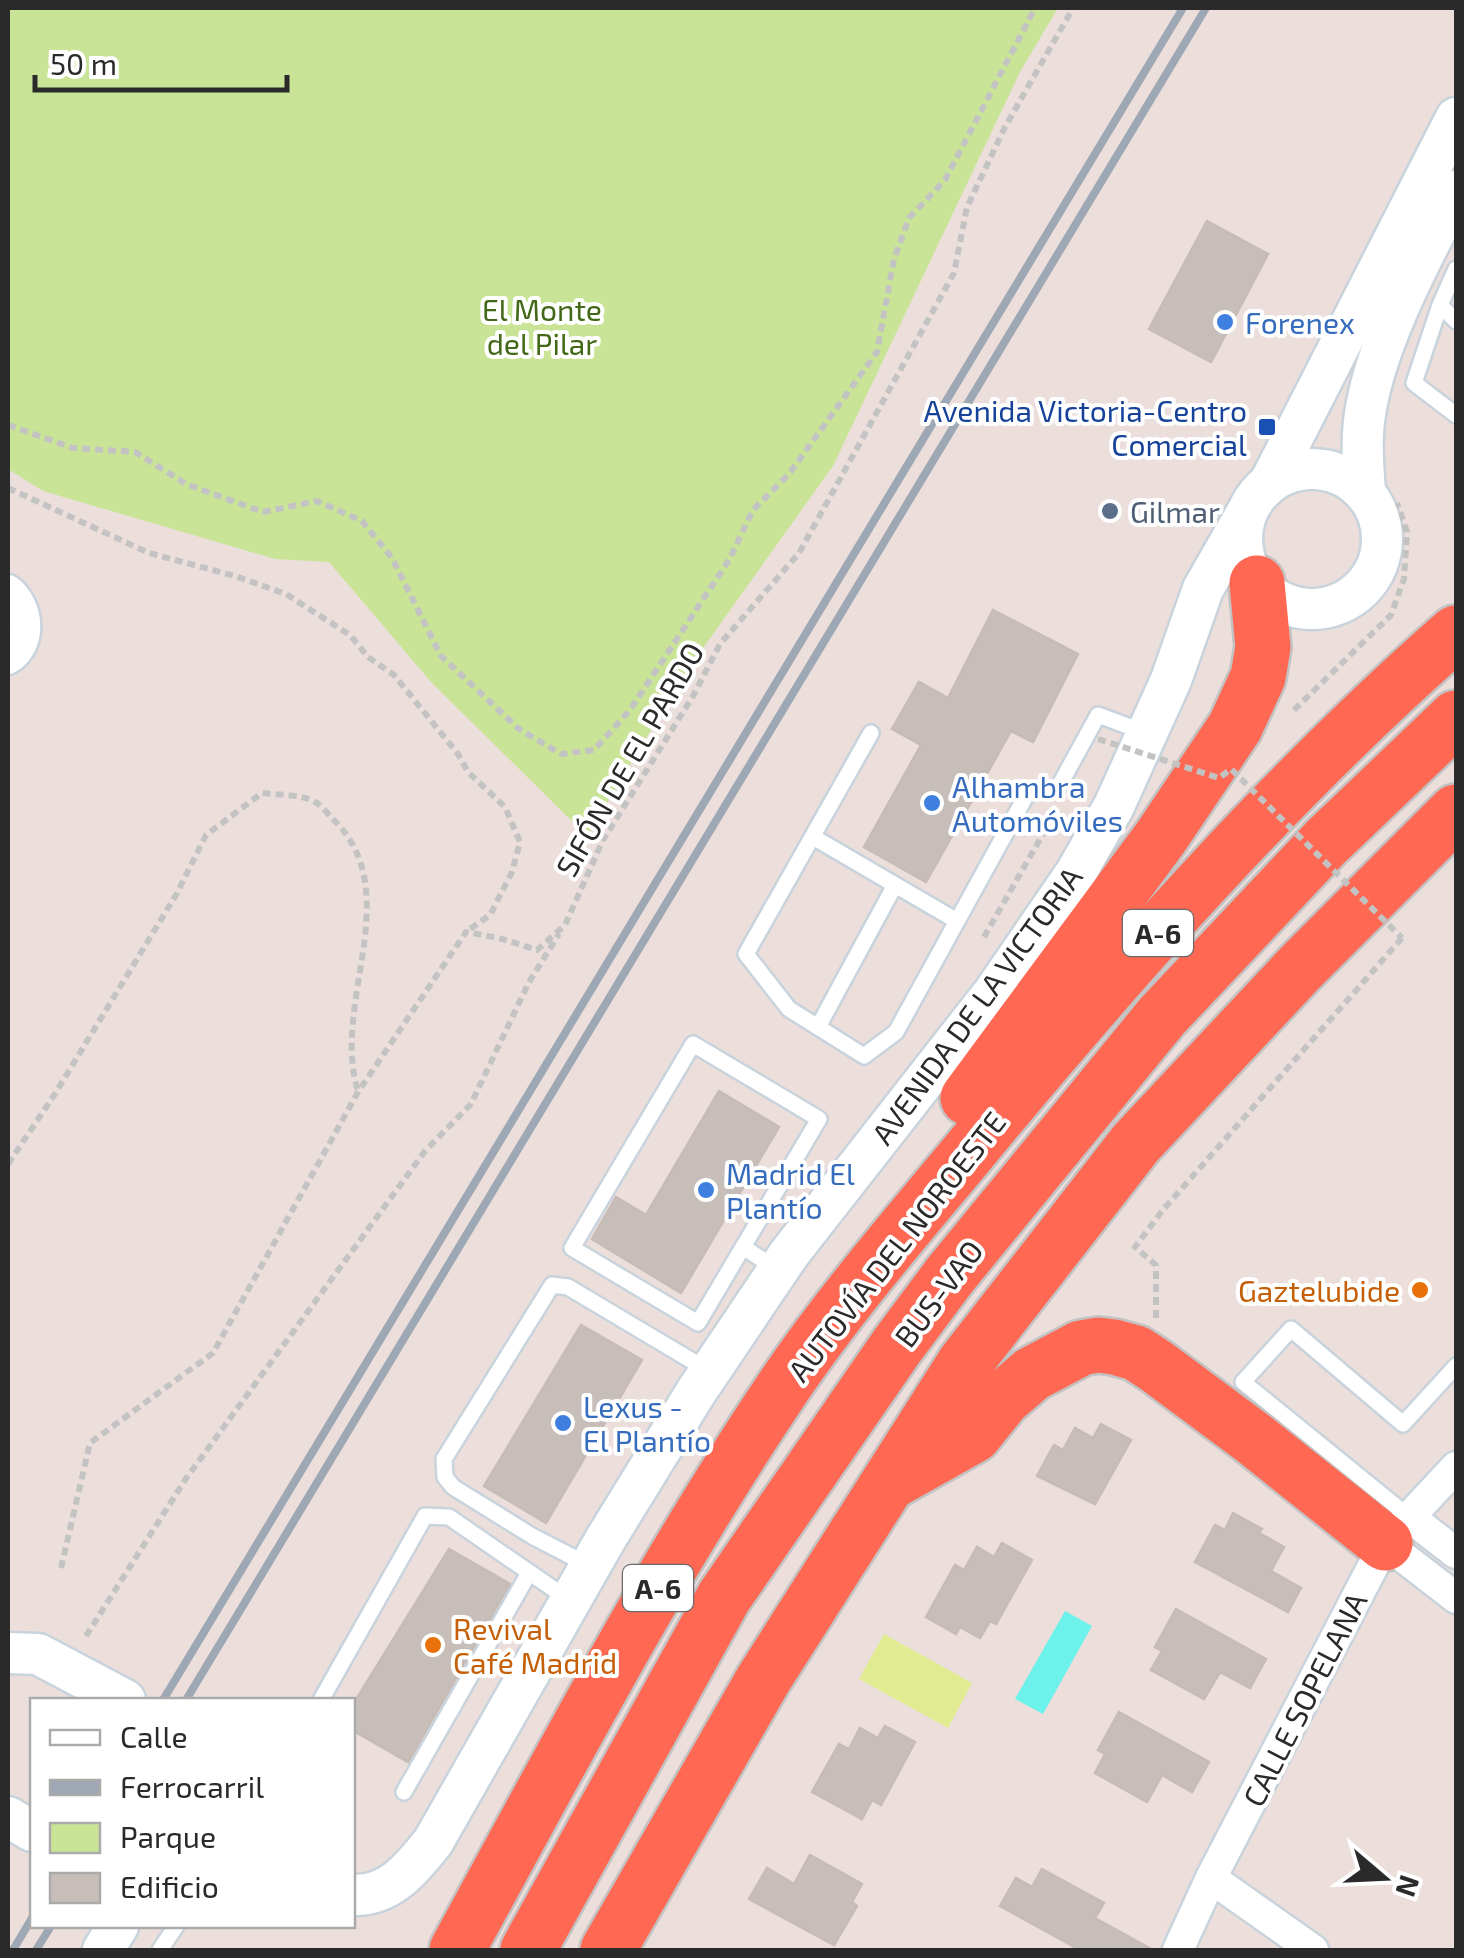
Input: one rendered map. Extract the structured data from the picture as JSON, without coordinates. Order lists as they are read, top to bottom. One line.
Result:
{"streets":{"highway":["A-6","AUTOVÍA DEL NOROESTE","BUS-VAO"],"street":["AVENIDA DE LA VICTORIA","CALLE SOPELANA"],"path":["SIFÓN DE EL PARDO"]},"parks":["El Monte del Pilar"],"places":{"other":["Forenex","Gilmar","Alhambra Automóviles","Madrid El Plantío","Gaztelubide","Lexus - El Plantío","Revival Café Madrid"],"transit":["Avenida Victoria-Centro Comercial"]},"legend":["Calle","Ferrocarril","Parque","Edificio"],"scale_bar":"50 m","north":"right"}
